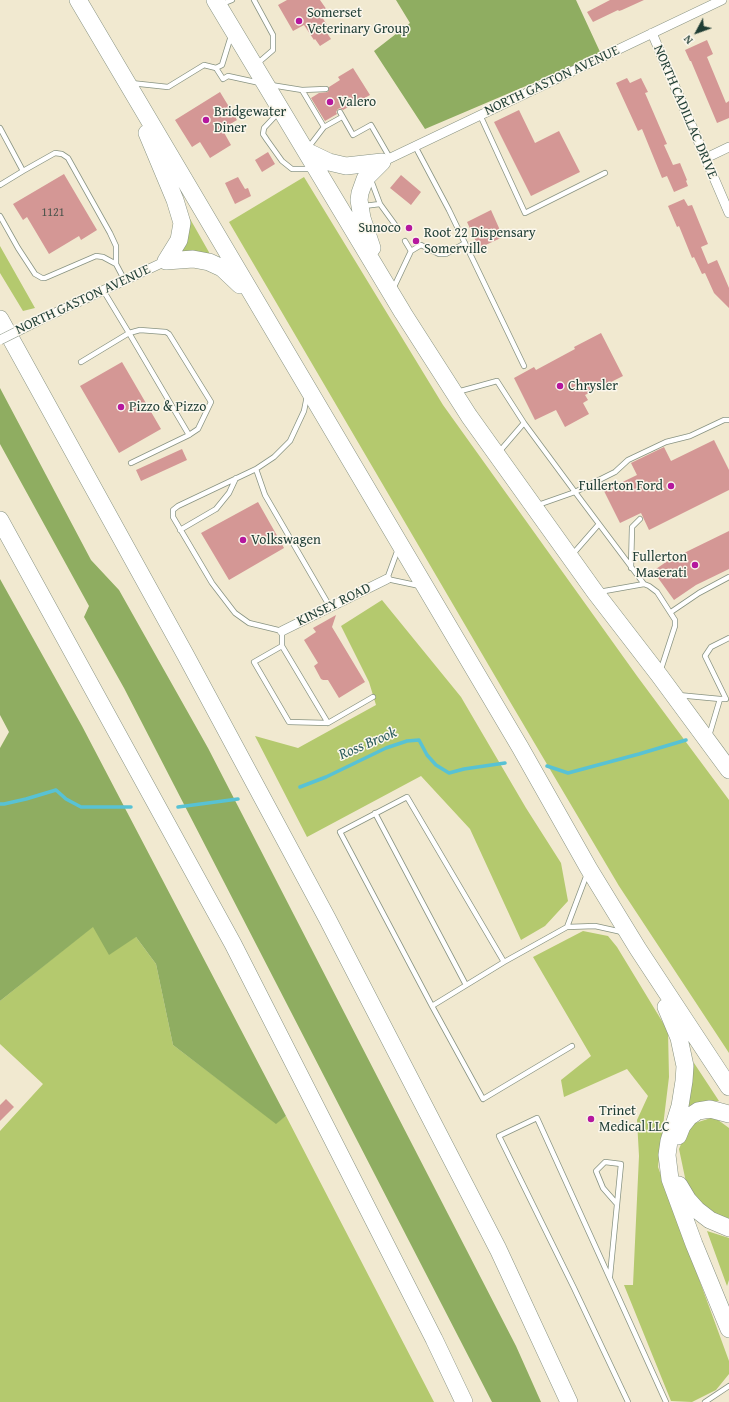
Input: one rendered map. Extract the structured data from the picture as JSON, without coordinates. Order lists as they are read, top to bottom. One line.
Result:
{"streets":{"street":["NORTH GASTON AVENUE","NORTH CADILLAC DRIVE","KINSEY ROAD"]},"crossings":[["NORTH GASTON AVENUE","NORTH CADILLAC DRIVE"]],"water":["Ross Brook"],"places":["Somerset Veterinary Group","Valero","Bridgewater Diner","Sunoco","Root 22 Dispensary Somerville","Chrysler","Pizzo & Pizzo","Fullerton Ford","Volkswagen","Fullerton Maserati","Trinet Medical LLC"],"house_numbers":["1121"],"north":"bottom left"}
